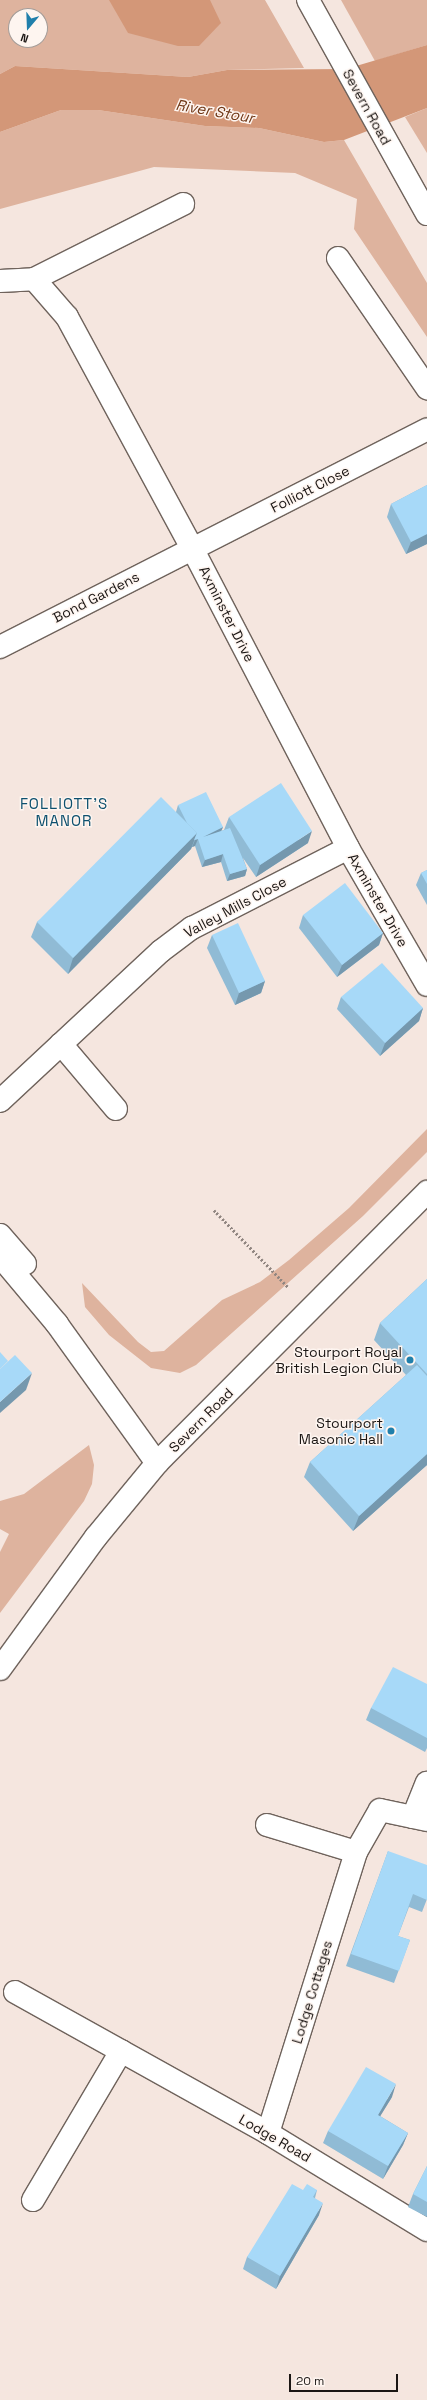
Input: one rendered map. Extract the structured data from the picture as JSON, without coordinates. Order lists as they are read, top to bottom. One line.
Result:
{"streets":{"street":["Severn Road","Folliott Close","Bond Gardens","Axminster Drive","Valley Mills Close","Lodge Cottages","Lodge Road"]},"crossings":[["Folliott Close","Bond Gardens"],["Folliott Close","Axminster Drive"],["Bond Gardens","Axminster Drive"],["Axminster Drive","Valley Mills Close"],["Lodge Cottages","Lodge Road"]],"districts":["FOLLIOTT'S MANOR"],"water":["River Stour"],"places":["Stourport Royal British Legion Club","Stourport Masonic Hall"],"scale_bar":"20 m","north":"bottom"}
